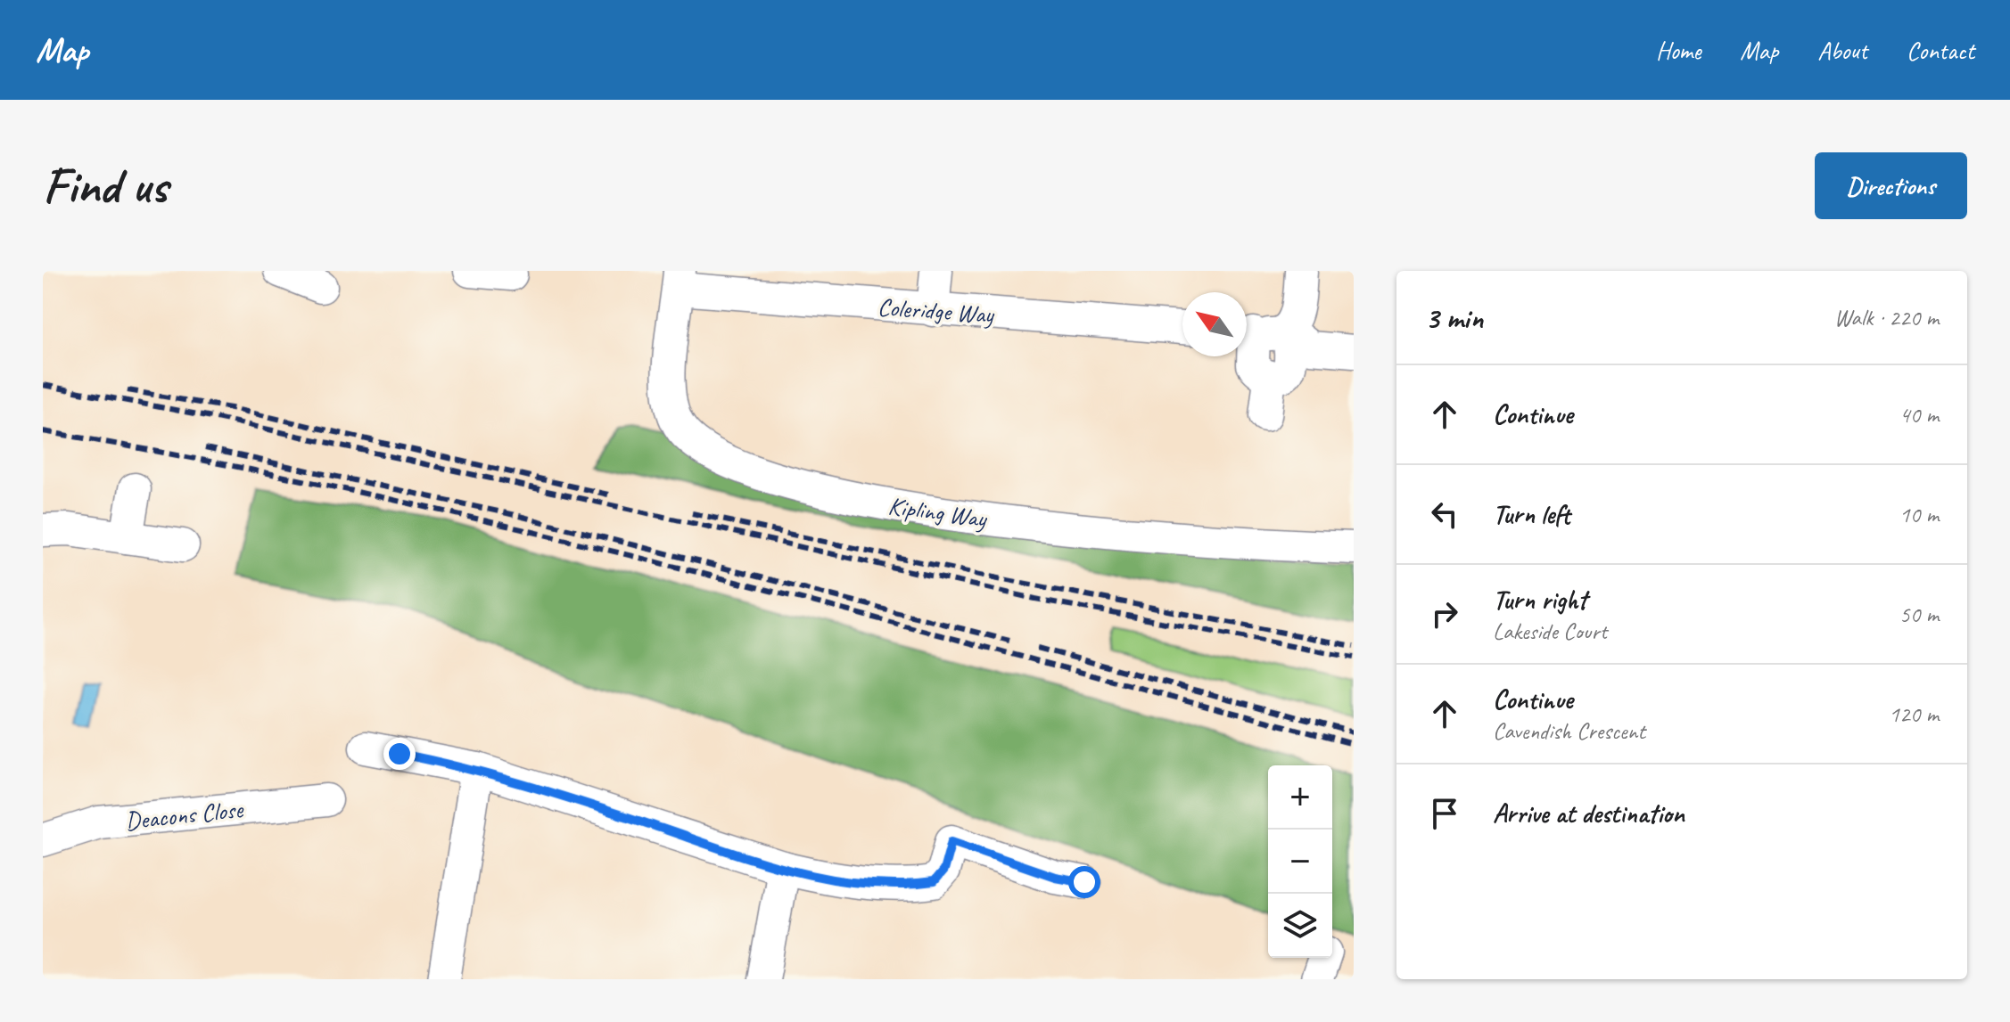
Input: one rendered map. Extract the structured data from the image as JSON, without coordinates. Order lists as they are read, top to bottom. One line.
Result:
{"streets":{"street":["Coleridge Way","Kipling Way","Deacons Close"]},"crossings":[["Coleridge Way","Kipling Way"]],"north":"top left","page":{"header":"Map","nav":["Home","Map","About","Contact"],"buttons":"Directions","title":"Find us","heading":["3 min","Walk · 220 m"],"list":[["Continue","40 m"],["Turn left","10 m"],["Turn right","Lakeside Court","50 m"],["Continue","Cavendish Crescent","120 m"],"Arrive at destination"],"map_buttons":["+","−"]}}
